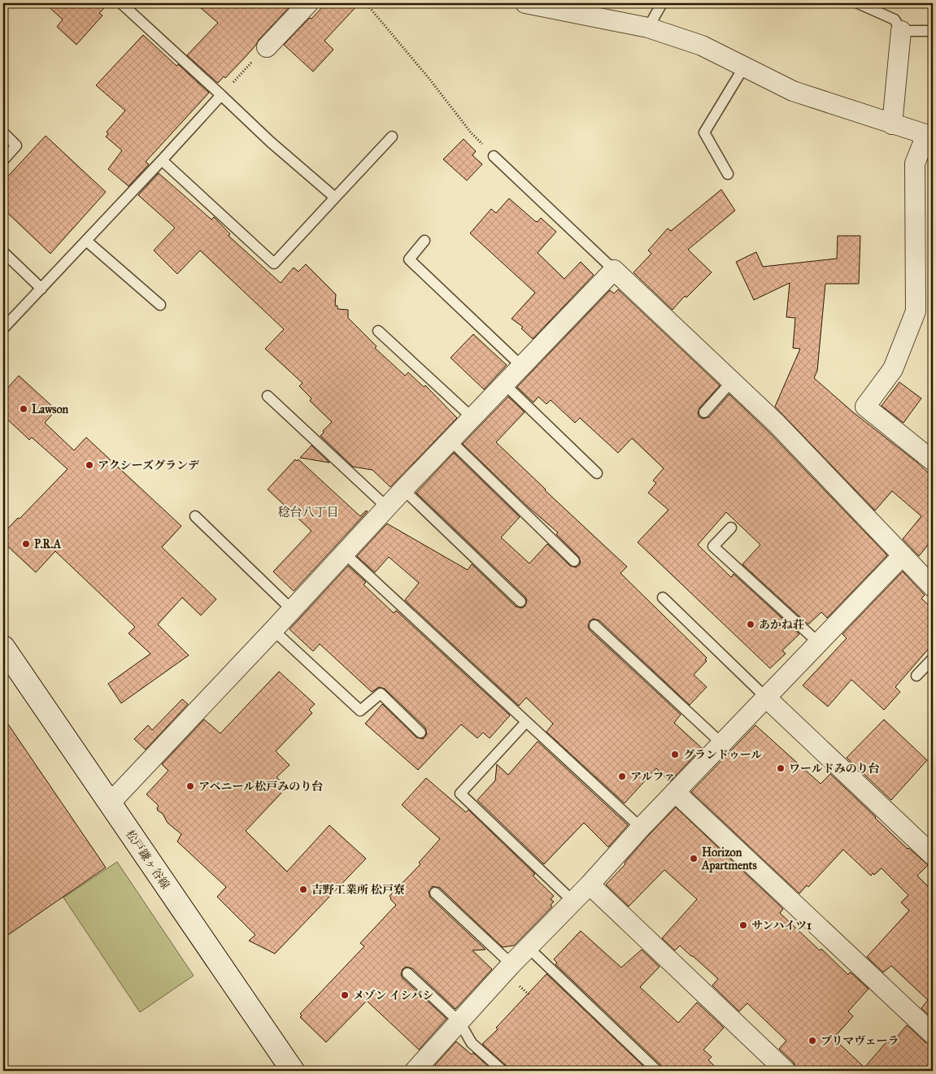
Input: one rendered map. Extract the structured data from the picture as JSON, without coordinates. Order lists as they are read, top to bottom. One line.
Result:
{"streets":{"main road":["松戸鎌ヶ谷線"]},"districts":["稔台八丁目"],"places":["Lawson","アクシーズグランデ","P.R.A","あかね荘","グランドゥール","ワールドみのり台","アルファ","アベニール松戸みのり台","Horizon Apartments","吉野工業所 松戸寮","サンハイツ1","メゾン イシバシ","プリマヴェーラ"]}
